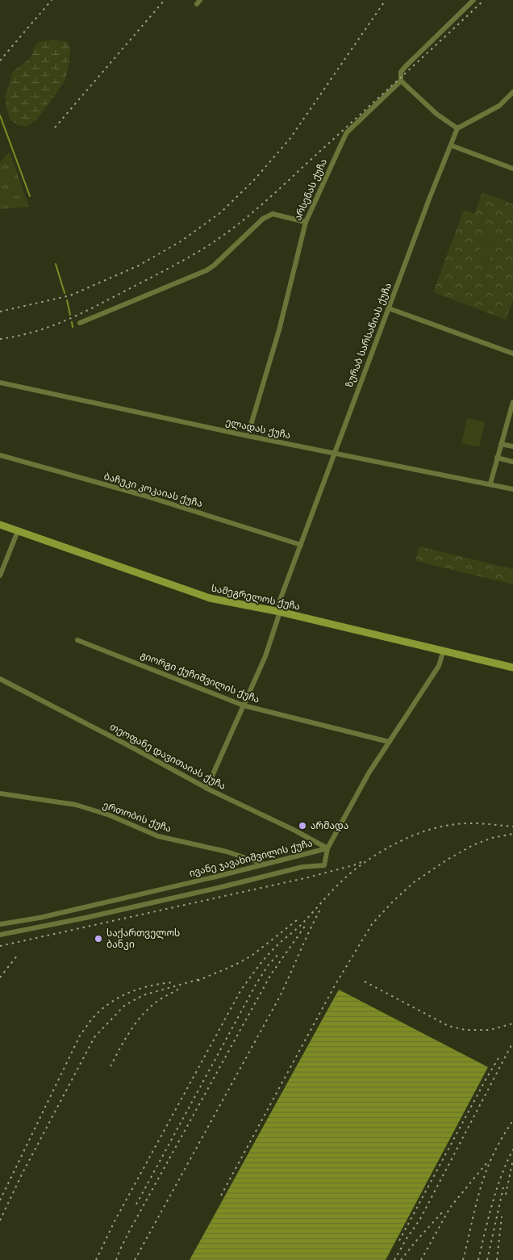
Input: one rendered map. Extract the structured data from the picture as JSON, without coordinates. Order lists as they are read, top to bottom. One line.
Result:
{"streets":{"main road":["სამეგრელოს ქუჩა"],"street":["არსენას ქუჩა","ზურაბ სარსანიას ქუჩა","ელადას ქუჩა","ბაჩუკი კოკაიას ქუჩა","გიორგი ქუჩიშვილის ქუჩა","თეოფანე დავითაიას ქუჩა","ერთობის ქუჩა","ივანე ჯავახიშვილის ქუჩა"]},"crossings":[["არსენას ქუჩა","ელადას ქუჩა"],["ზურაბ სარსანიას ქუჩა","ელადას ქუჩა"],["ზურაბ სარსანიას ქუჩა","ბაჩუკი კოკაიას ქუჩა"],["ზურაბ სარსანიას ქუჩა","სამეგრელოს ქუჩა"],["ზურაბ სარსანიას ქუჩა","გიორგი ქუჩიშვილის ქუჩა"],["ზურაბ სარსანიას ქუჩა","თეოფანე დავითაიას ქუჩა"],["სამეგრელოს ქუჩა","ივანე ჯავახიშვილის ქუჩა"],["გიორგი ქუჩიშვილის ქუჩა","ივანე ჯავახიშვილის ქუჩა"],["თეოფანე დავითაიას ქუჩა","ივანე ჯავახიშვილის ქუჩა"],["ერთობის ქუჩა","ივანე ჯავახიშვილის ქუჩა"]],"places":["არმადა","საქართველოს ბანკი"]}
